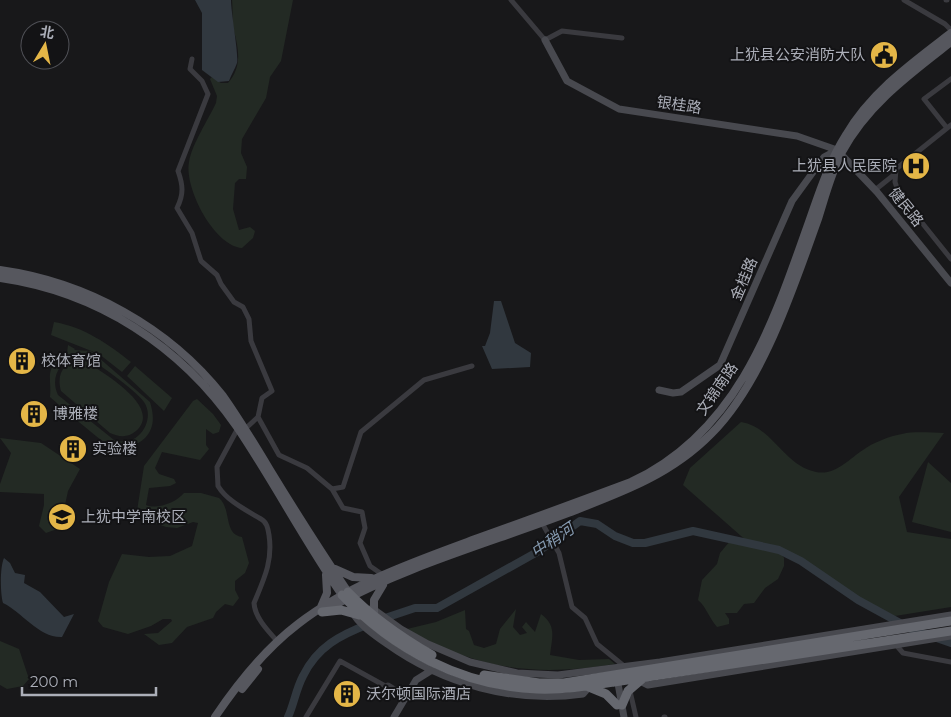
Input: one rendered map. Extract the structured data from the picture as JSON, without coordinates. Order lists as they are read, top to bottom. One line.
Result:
{"streets":{"main road":["文锦南路"],"street":["银桂路","健民路","金桂路"]},"crossings":[["银桂路","健民路"],["银桂路","金桂路"],["银桂路","文锦南路"],["健民路","金桂路"],["健民路","文锦南路"],["金桂路","文锦南路"]],"water":["中稍河"],"places":{"public building":["上犹县公安消防大队"],"hospital":["上犹县人民医院"],"building":["校体育馆","博雅楼","实验楼","沃尔顿国际酒店"],"school or university":["上犹中学南校区"]},"scale_bar":"200 m","north":"top"}
